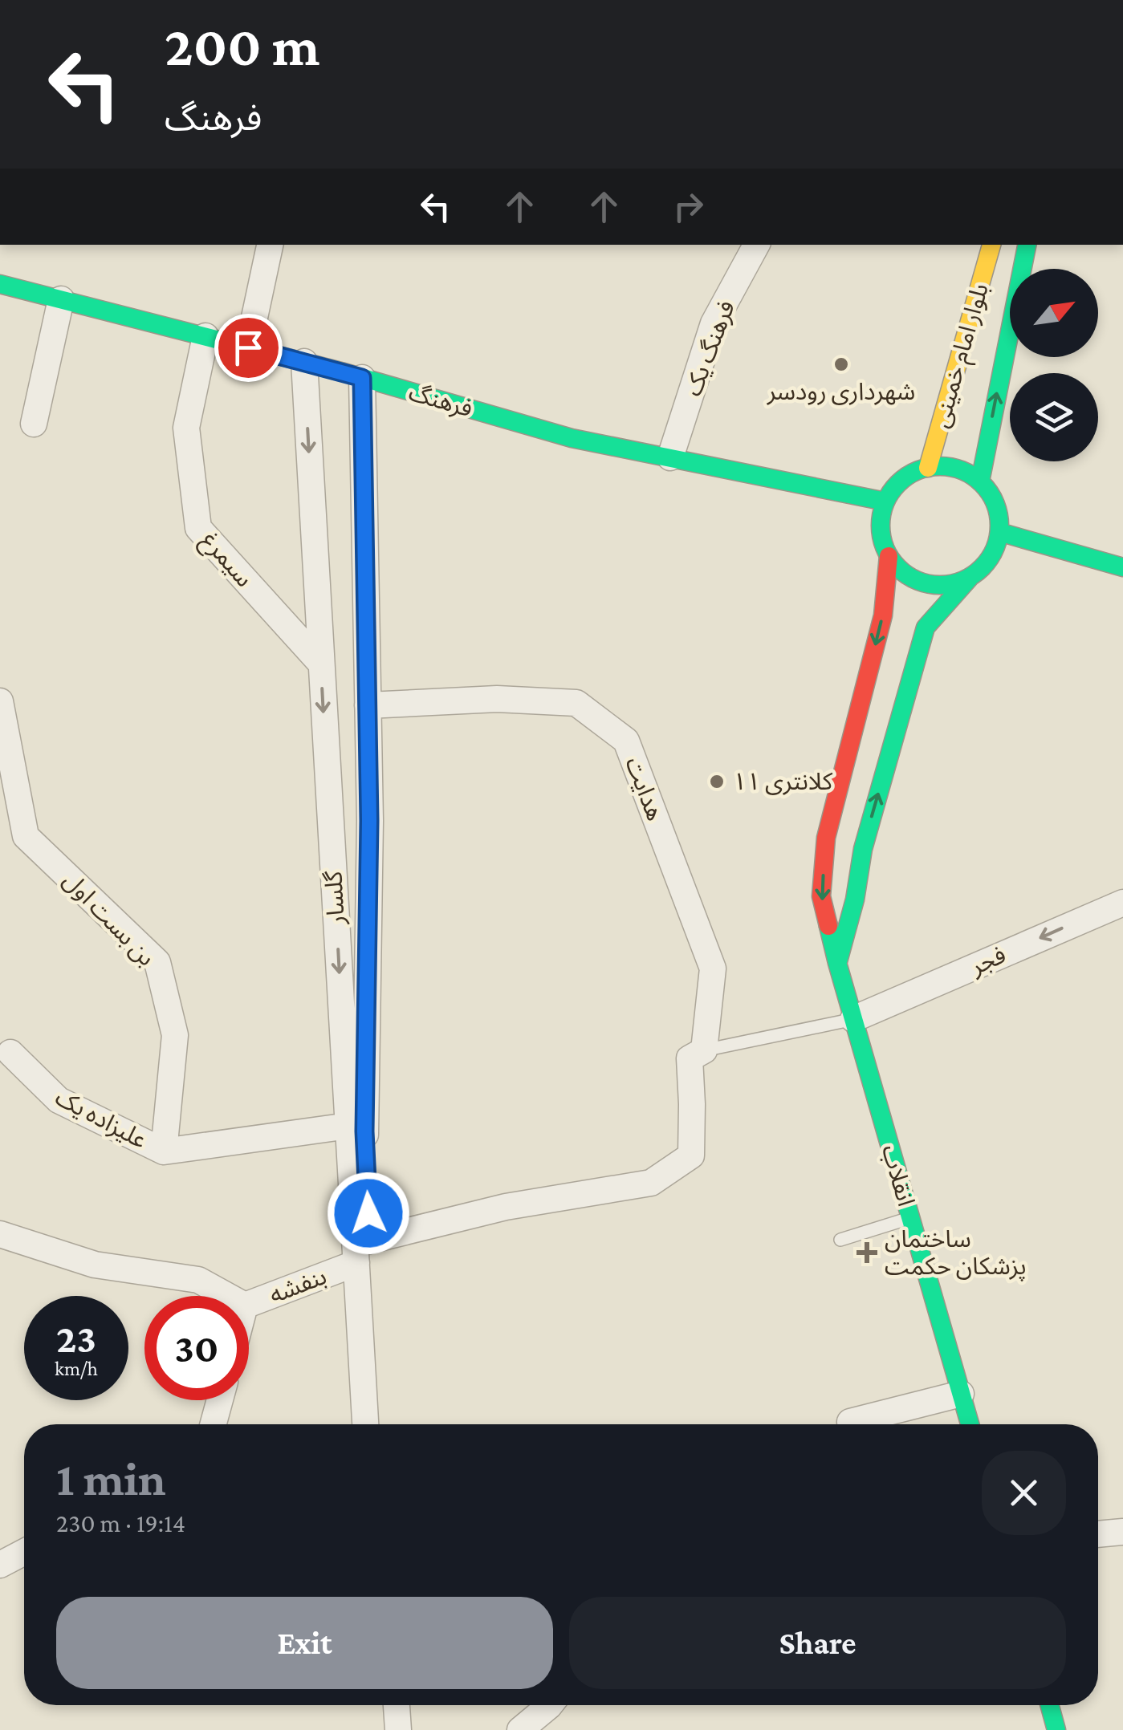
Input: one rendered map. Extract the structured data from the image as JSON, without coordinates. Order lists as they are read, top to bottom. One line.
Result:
{"streets":{"main road":["بلوار امام خمینی","فرهنگ","انقلاب"],"street":["فرهنگ یک","سیمرغ","هدایت","گلسار","بن بست اول","فجر","علیزاده یک","بنفشه"]},"crossings":[["فرهنگ یک","فرهنگ"],["بلوار امام خمینی","فرهنگ"],["بلوار امام خمینی","انقلاب"],["فرهنگ","سیمرغ"],["فرهنگ","گلسار"],["فرهنگ","انقلاب"],["سیمرغ","گلسار"],["هدایت","گلسار"],["هدایت","بنفشه"],["گلسار","علیزاده یک"],["گلسار","بنفشه"],["بن بست اول","علیزاده یک"],["فجر","انقلاب"]],"one_way":["فجر"],"places":{"other":["شهردارى رودسر","کلانترى ١١"],"health":["ساختمان پزشکان حکمت"]},"north":"top right","page":{"turn":["200 m","فرهنگ"],"speed":"23 km/h","limit":"30","heading":["1 min","230 m · 19:14"],"buttons":["Exit","Share"]}}
